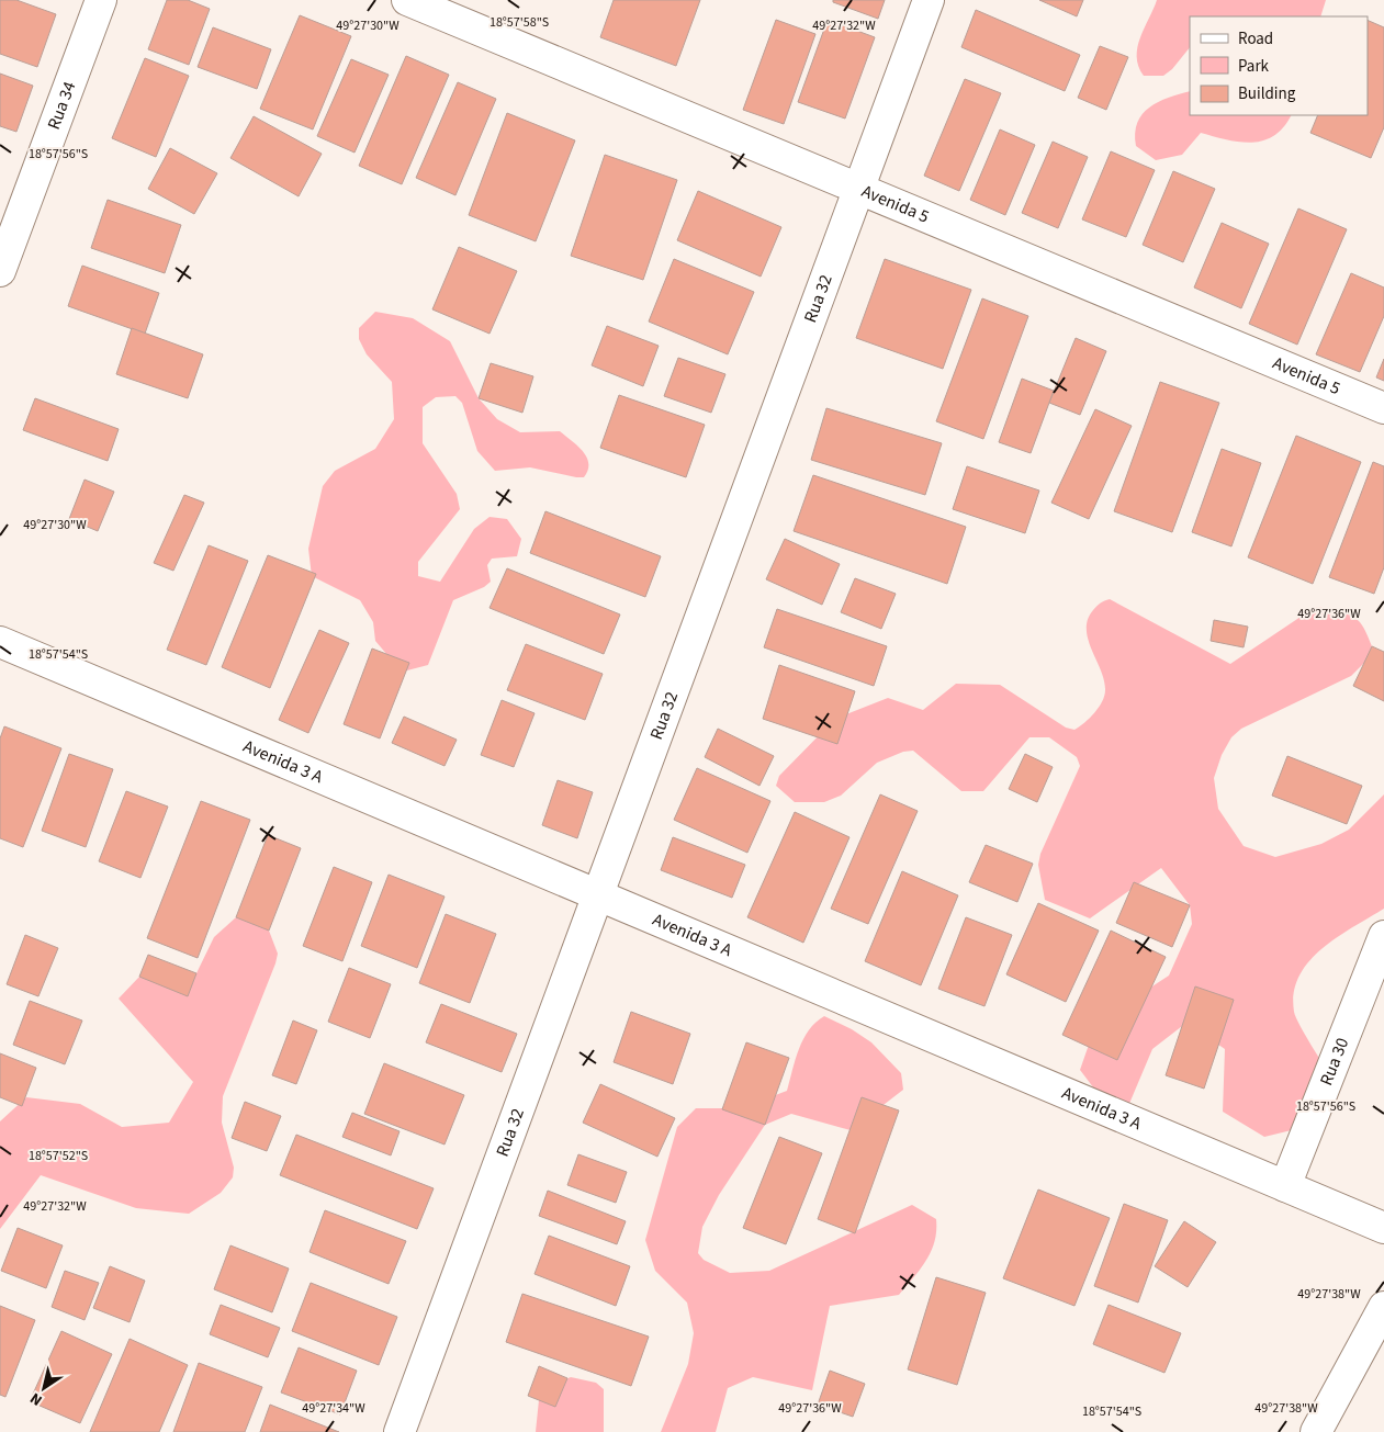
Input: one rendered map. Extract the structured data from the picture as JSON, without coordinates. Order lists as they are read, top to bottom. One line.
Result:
{"streets":{"street":["Rua 34","Avenida 5","Rua 32","Avenida 3 A","Rua 30"]},"crossings":[["Avenida 5","Rua 32"],["Rua 32","Avenida 3 A"],["Avenida 3 A","Rua 30"]],"legend":["Road","Park","Building"],"north":"bottom left","coordinates":["18°57'58\"S","49°27'30\"W","49°27'32\"W","18°57'56\"S","49°27'36\"W","18°57'54\"S","18°57'52\"S","49°27'38\"W","49°27'34\"W"]}
